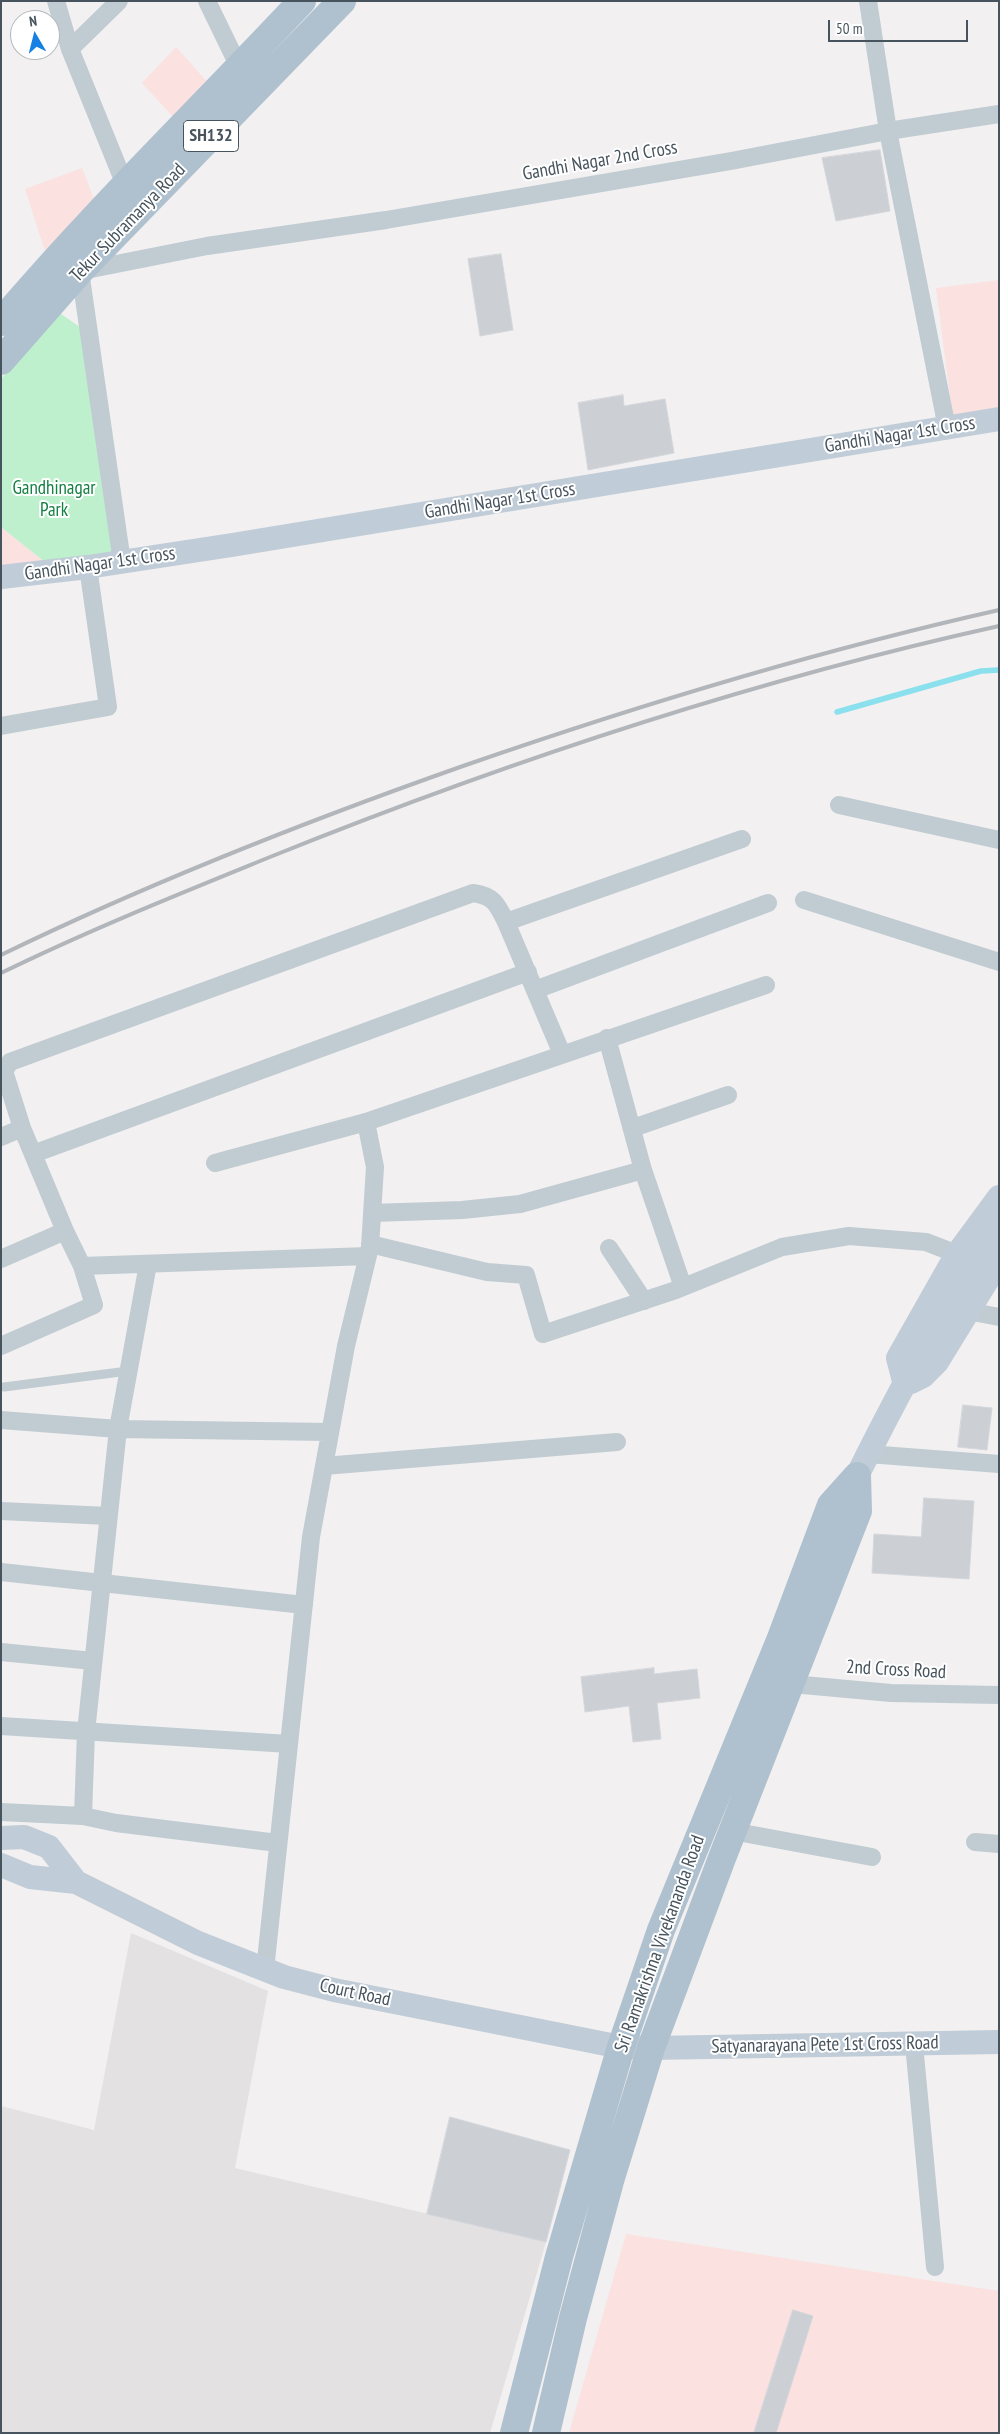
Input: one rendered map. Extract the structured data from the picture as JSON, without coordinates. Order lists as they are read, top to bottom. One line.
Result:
{"streets":{"main road":["SH132","Tekur Subramanya Road","Sri Ramakrishna Vivekananda Road"],"street":["Gandhi Nagar 2nd Cross","Gandhi Nagar 1st Cross","2nd Cross Road","Court Road","Satyanarayana Pete 1st Cross Road"]},"crossings":[["SH132","Tekur Subramanya Road"],["Gandhi Nagar 2nd Cross","Tekur Subramanya Road"],["2nd Cross Road","Sri Ramakrishna Vivekananda Road"],["Sri Ramakrishna Vivekananda Road","Court Road"],["Sri Ramakrishna Vivekananda Road","Satyanarayana Pete 1st Cross Road"],["Court Road","Satyanarayana Pete 1st Cross Road"]],"parks":["Gandhinagar Park"],"scale_bar":"50 m","north":"top"}
